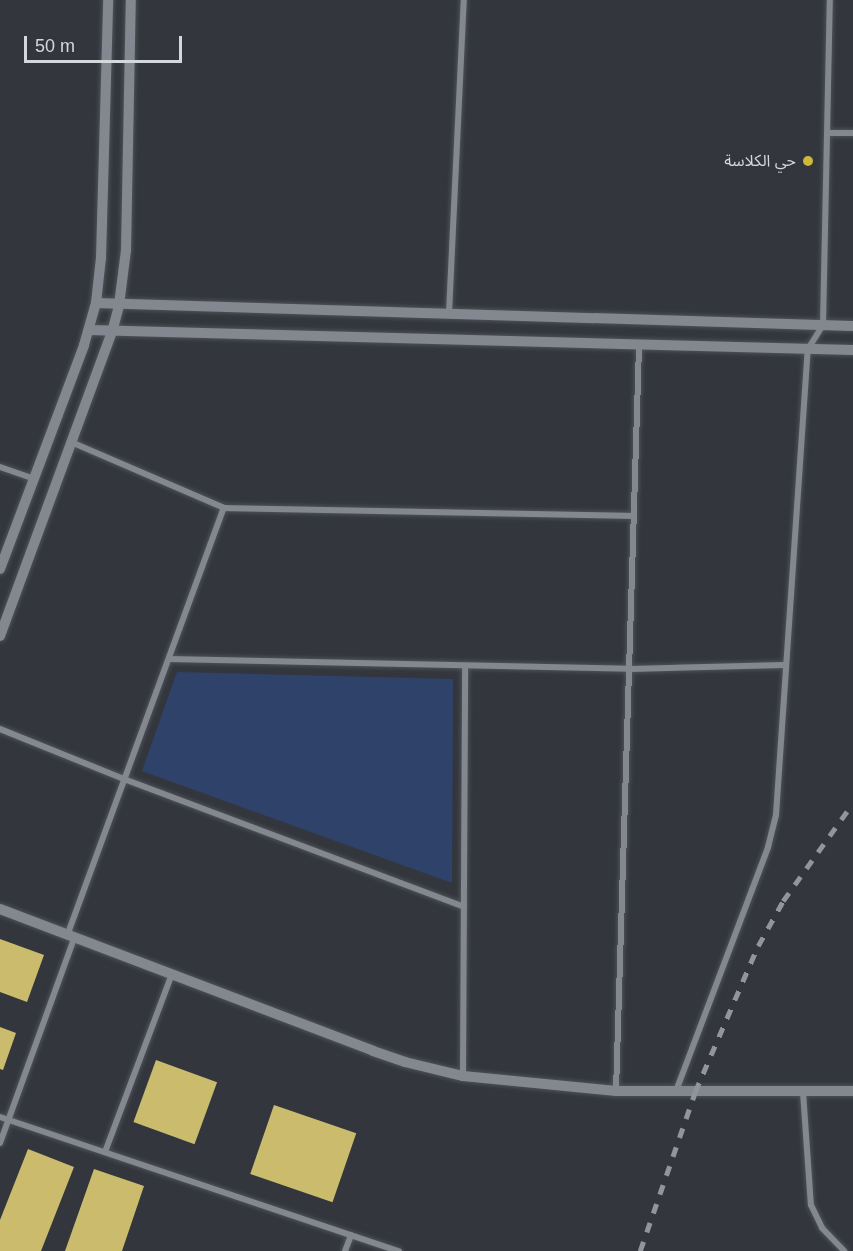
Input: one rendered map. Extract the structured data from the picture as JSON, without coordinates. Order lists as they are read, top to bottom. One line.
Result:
{"places":["حي الكلاسة"],"scale_bar":"50 m"}
